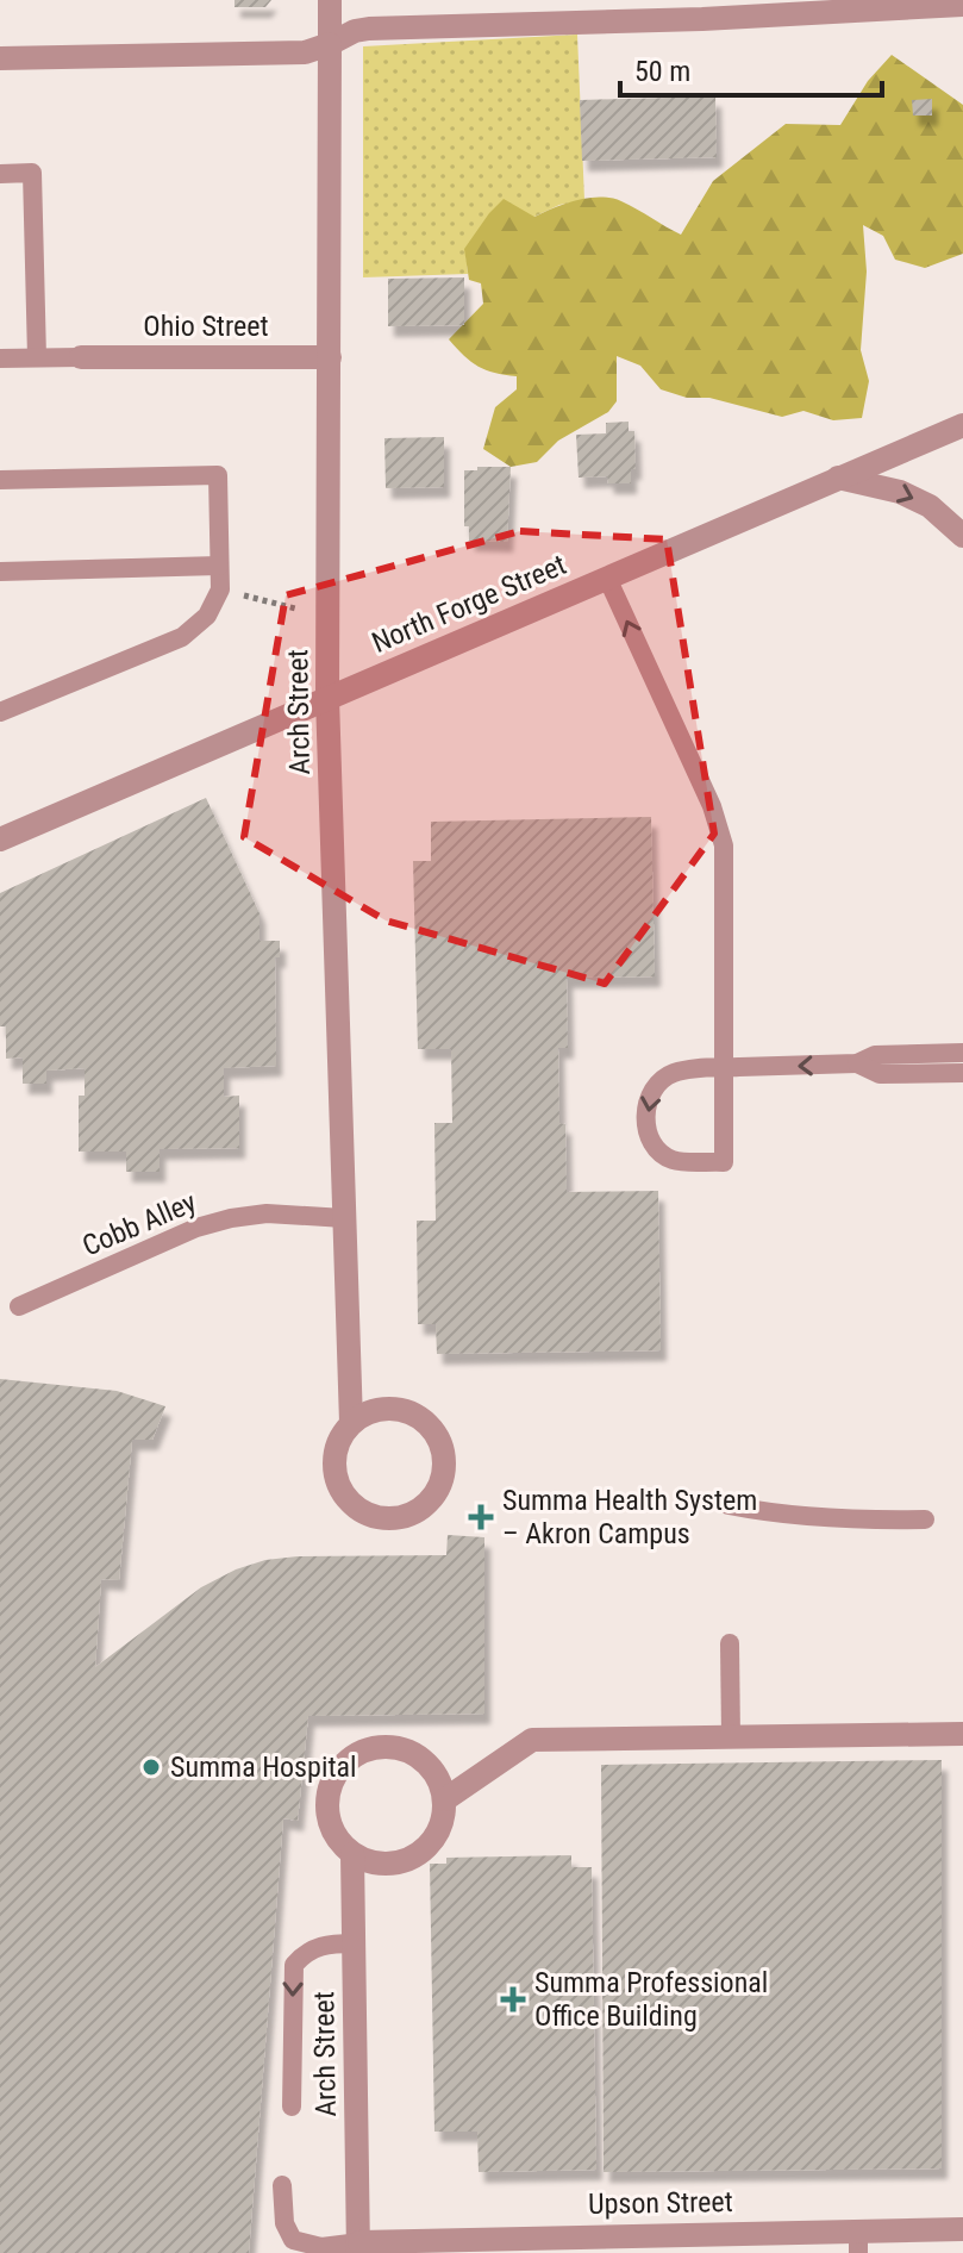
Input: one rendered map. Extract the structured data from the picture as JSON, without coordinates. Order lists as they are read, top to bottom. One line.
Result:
{"streets":{"street":["Ohio Street","North Forge Street","Arch Street","Upson Street"],"lane":["Cobb Alley"]},"crossings":[["Ohio Street","Arch Street"],["North Forge Street","Arch Street"],["Arch Street","Cobb Alley"],["Arch Street","Upson Street"]],"places":{"health":["Summa Health System – Akron Campus","Summa Professional Office Building"],"other":["Summa Hospital"]},"scale_bar":"50 m"}
